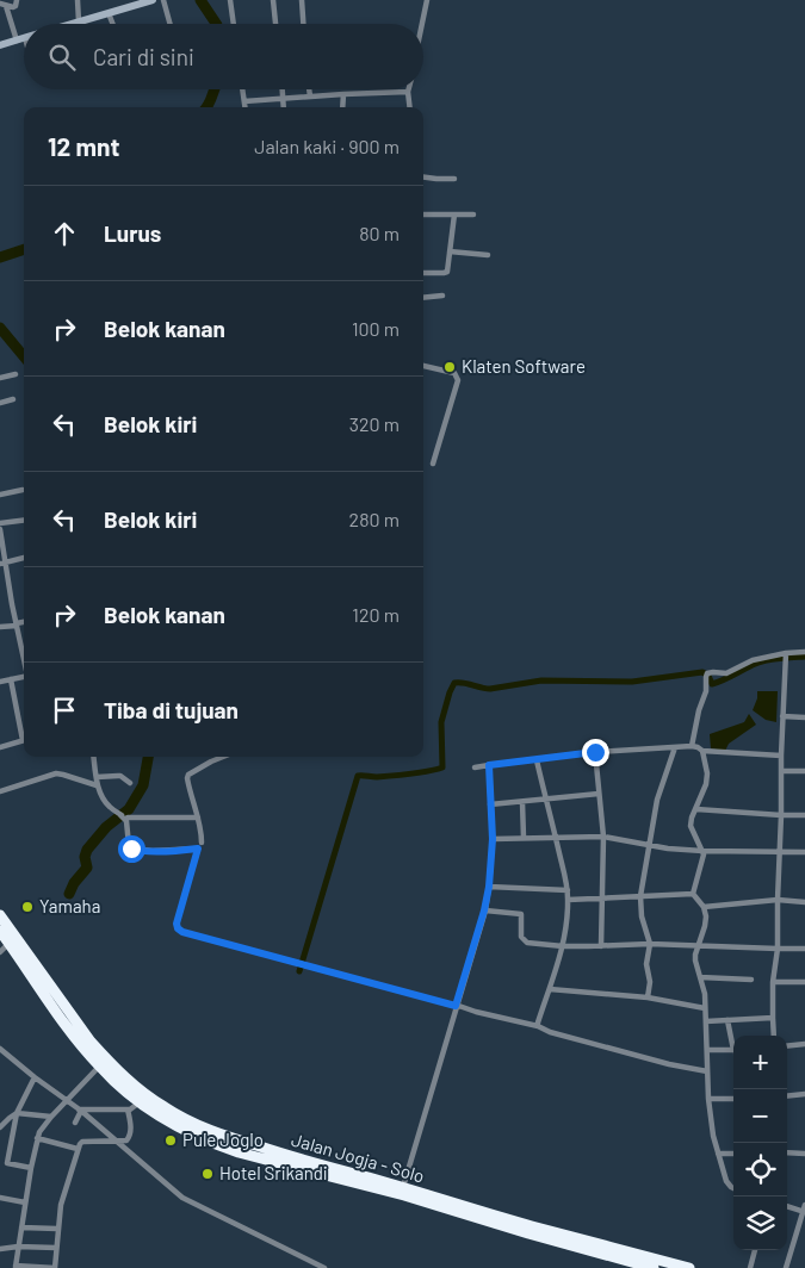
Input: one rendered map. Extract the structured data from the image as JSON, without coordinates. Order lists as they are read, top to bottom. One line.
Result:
{"streets":{"highway":["Jalan Jogja - Solo"]},"places":["Klaten Software","Yamaha","Pule Joglo","Hotel Srikandi"],"page":{"search":"Cari di sini","heading":["12 mnt","Jalan kaki · 900 m"],"list":[["Lurus","80 m"],["Belok kanan","100 m"],["Belok kiri","320 m"],["Belok kiri","280 m"],["Belok kanan","120 m"],"Tiba di tujuan"],"map_buttons":["+","−"]}}
